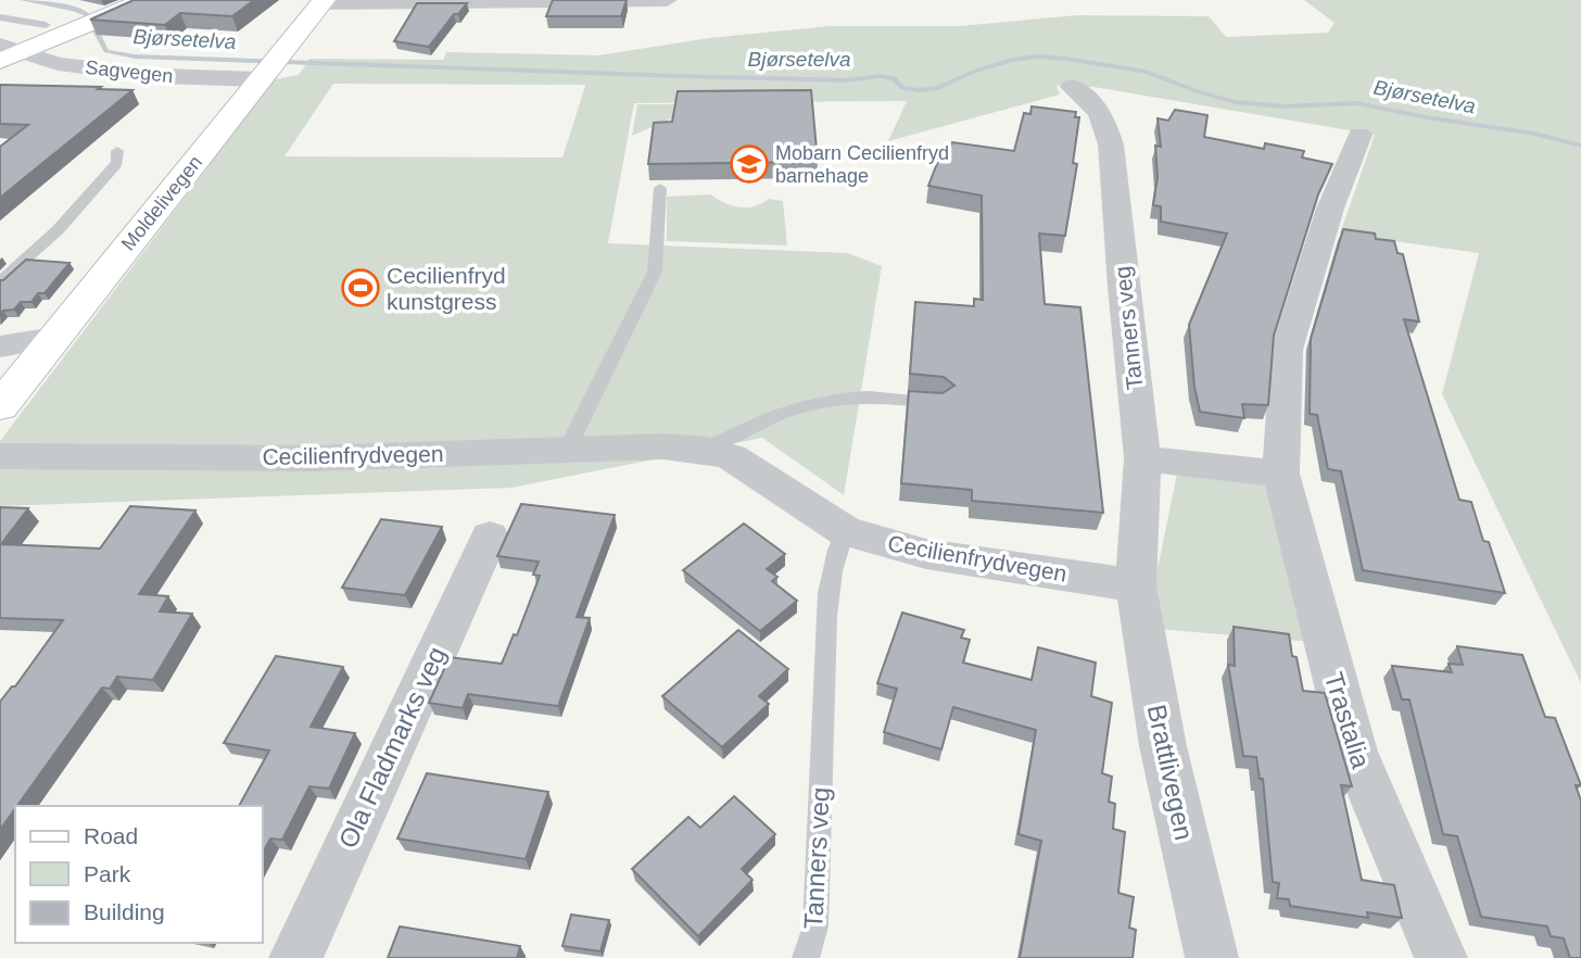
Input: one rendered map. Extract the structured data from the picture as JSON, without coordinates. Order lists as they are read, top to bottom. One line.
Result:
{"streets":{"main road":["Moldelivegen"],"street":["Sagvegen","Tanners veg","Cecilienfrydvegen","Trastalia","Ola Fladmarks veg","Brattlivegen"]},"crossings":[["Sagvegen","Moldelivegen"],["Tanners veg","Cecilienfrydvegen"],["Tanners veg","Brattlivegen"],["Cecilienfrydvegen","Brattlivegen"]],"water":["Bjørsetelva"],"places":{"school or university":["Mobarn Cecilienfryd barnehage"],"sports":["Cecilienfryd kunstgress"]},"legend":["Road","Park","Building"]}
